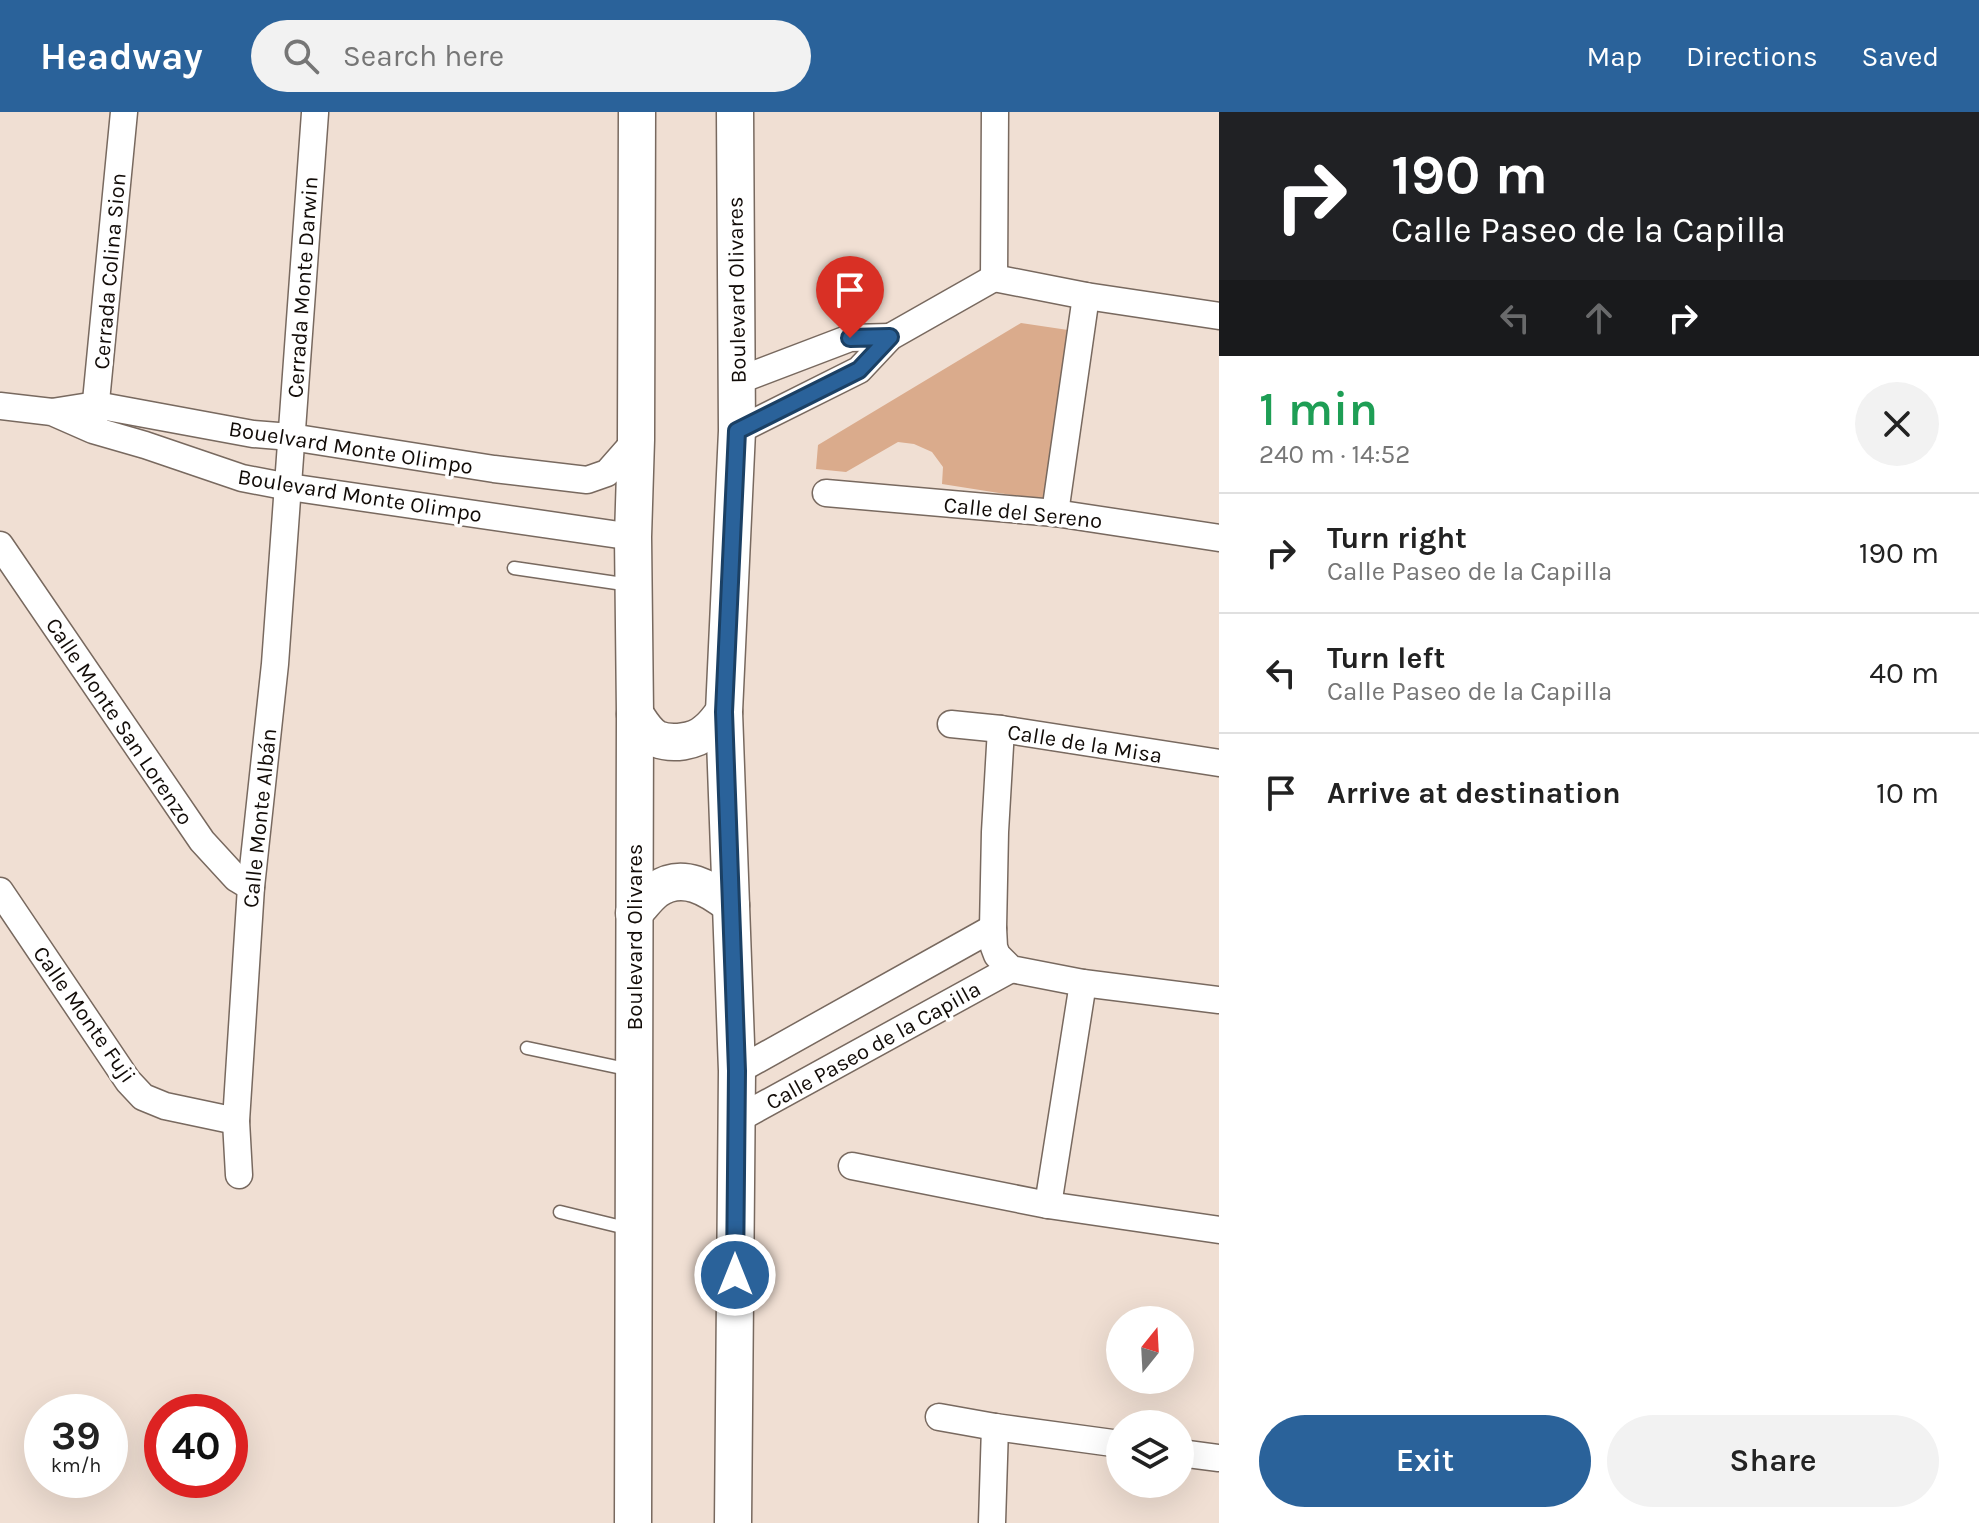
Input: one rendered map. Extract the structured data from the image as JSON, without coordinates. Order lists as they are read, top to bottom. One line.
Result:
{"streets":{"street":["Cerrada Colina Sion","Cerrada Monte Darwin","Boulevard Olivares","Bouelvard Monte Olimpo","Boulevard Monte Olimpo","Calle del Sereno","Calle Monte San Lorenzo","Calle de la Misa","Calle Monte Albán","Calle Monte Fuji","Calle Paseo de la Capilla"]},"crossings":[["Cerrada Colina Sion","Bouelvard Monte Olimpo"],["Cerrada Colina Sion","Boulevard Monte Olimpo"],["Cerrada Monte Darwin","Bouelvard Monte Olimpo"],["Cerrada Monte Darwin","Calle Monte Albán"],["Boulevard Olivares","Bouelvard Monte Olimpo"],["Boulevard Olivares","Boulevard Monte Olimpo"],["Boulevard Olivares","Calle Paseo de la Capilla"],["Bouelvard Monte Olimpo","Boulevard Monte Olimpo"],["Bouelvard Monte Olimpo","Calle Monte Albán"],["Boulevard Monte Olimpo","Calle Monte Albán"],["Calle Monte San Lorenzo","Calle Monte Albán"],["Calle Monte Albán","Calle Monte Fuji"]],"north":"top","page":{"header":"Headway","search":"Search here","nav":["Map","Directions","Saved"],"turn":["190 m","Calle Paseo de la Capilla"],"heading":["1 min","240 m · 14:52"],"list":[{"name":"Turn right","note":"Calle Paseo de la Capilla","value":"190 m"},{"name":"Turn left","note":"Calle Paseo de la Capilla","value":"40 m"},{"name":"Arrive at destination","value":"10 m"}],"speed":"39 km/h","limit":"40","buttons":["Exit","Share"]}}
